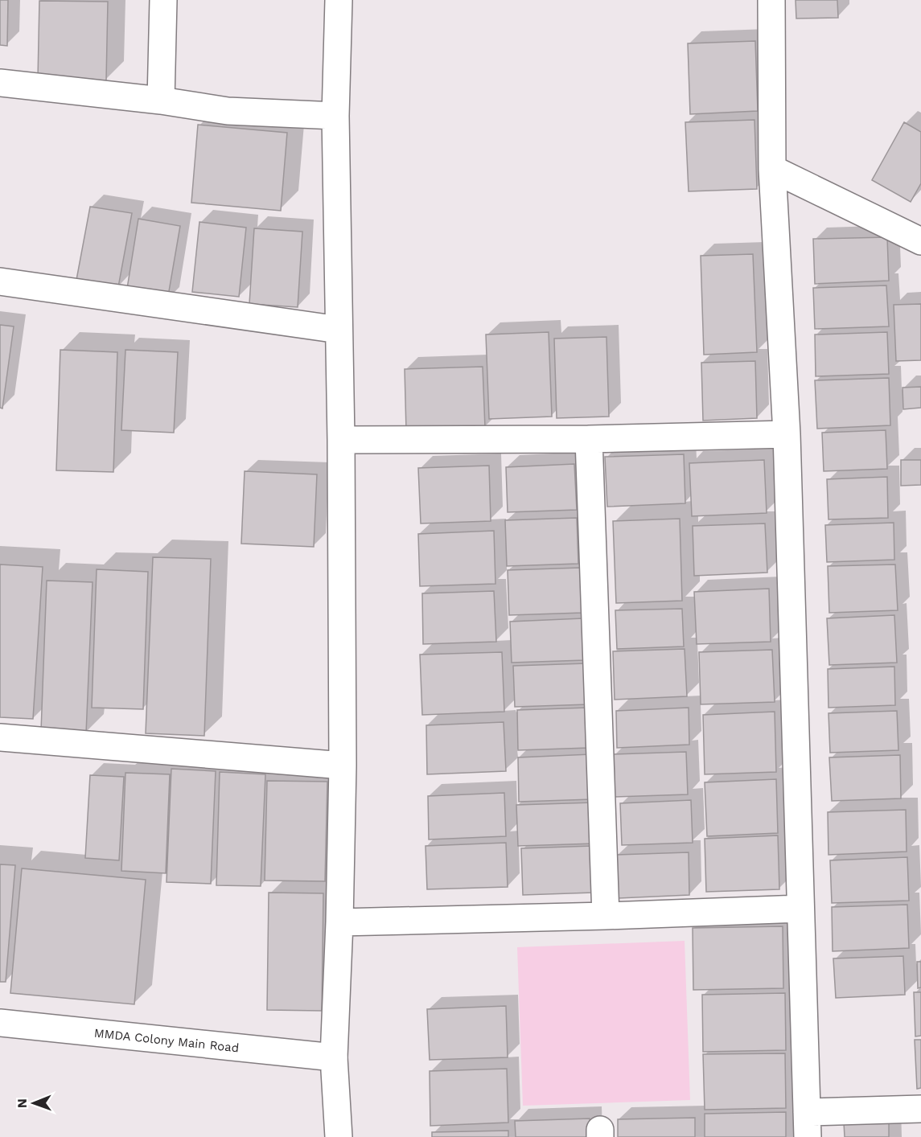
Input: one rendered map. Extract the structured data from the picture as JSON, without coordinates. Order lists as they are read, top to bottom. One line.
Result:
{"streets":{"street":["MMDA Colony Main Road"]},"north":"left"}
